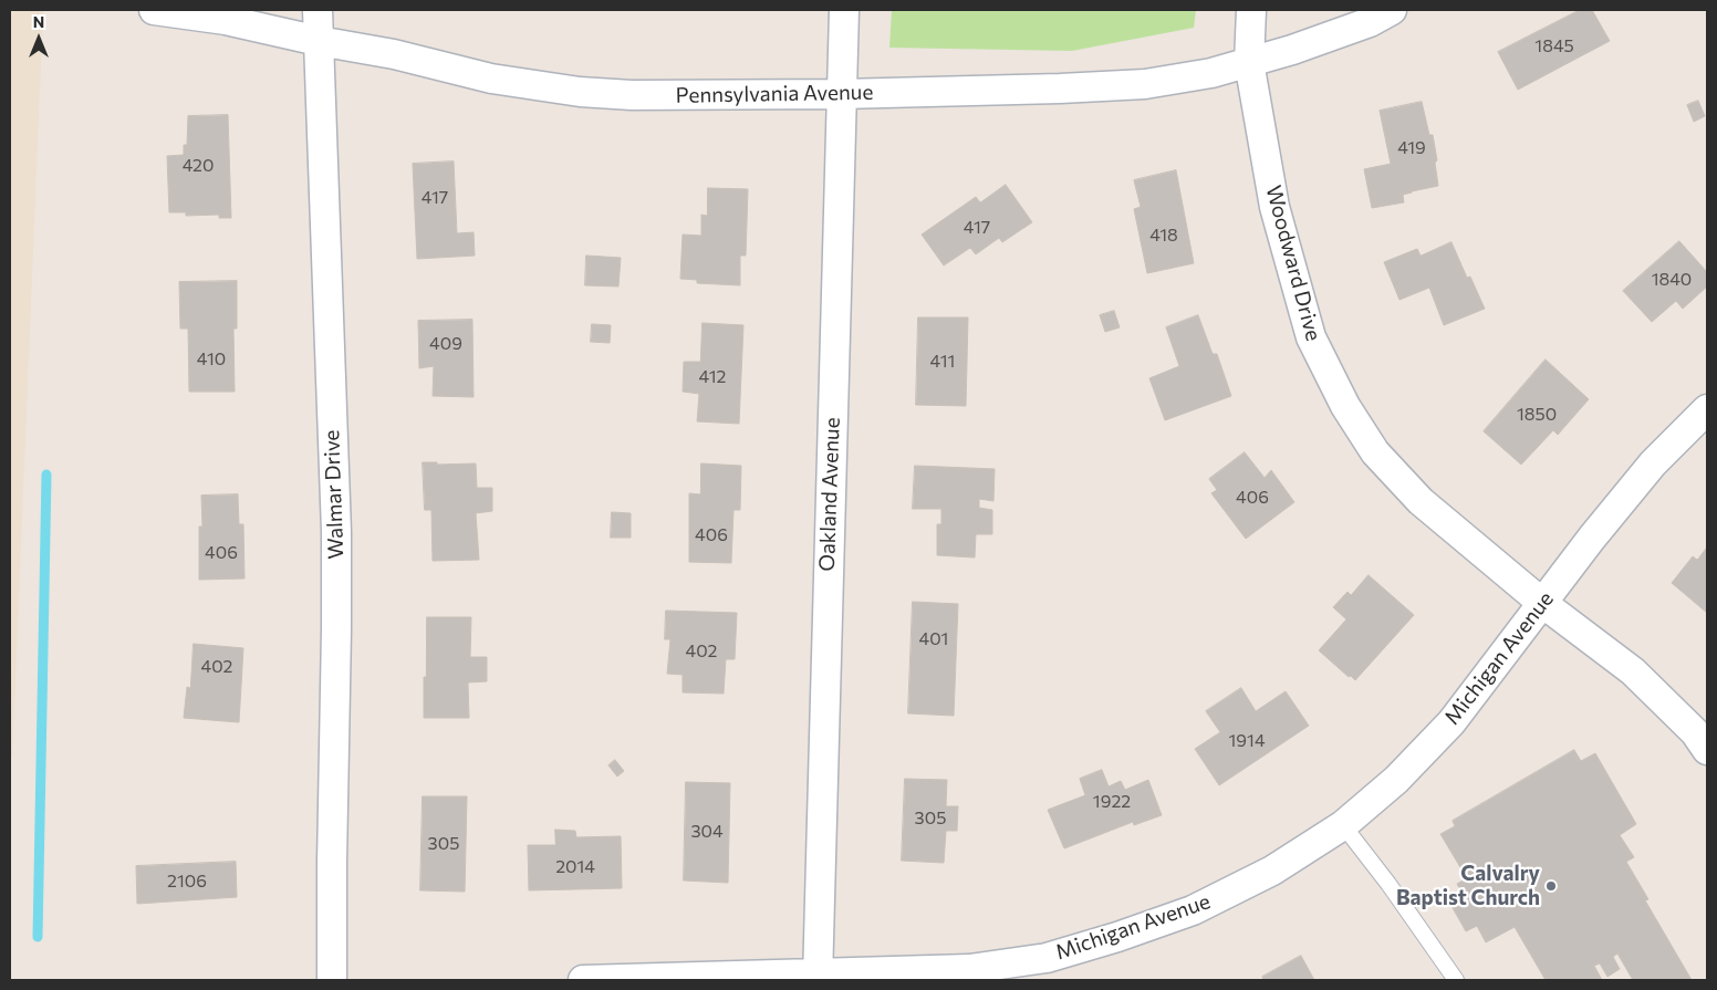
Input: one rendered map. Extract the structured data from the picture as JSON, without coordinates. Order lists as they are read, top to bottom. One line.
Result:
{"streets":{"street":["Pennsylvania Avenue","Woodward Drive","Walmar Drive","Oakland Avenue","Michigan Avenue"]},"crossings":[["Pennsylvania Avenue","Woodward Drive"],["Pennsylvania Avenue","Walmar Drive"],["Pennsylvania Avenue","Oakland Avenue"],["Woodward Drive","Michigan Avenue"],["Oakland Avenue","Michigan Avenue"]],"places":["Calvalry Baptist Church"],"house_numbers":["1845","419","420","417","417","418","1840","409","410","411","412","1850","406","406","406","401","402","402","1914","1922","305","304","305","2014","2106"],"north":"top"}
